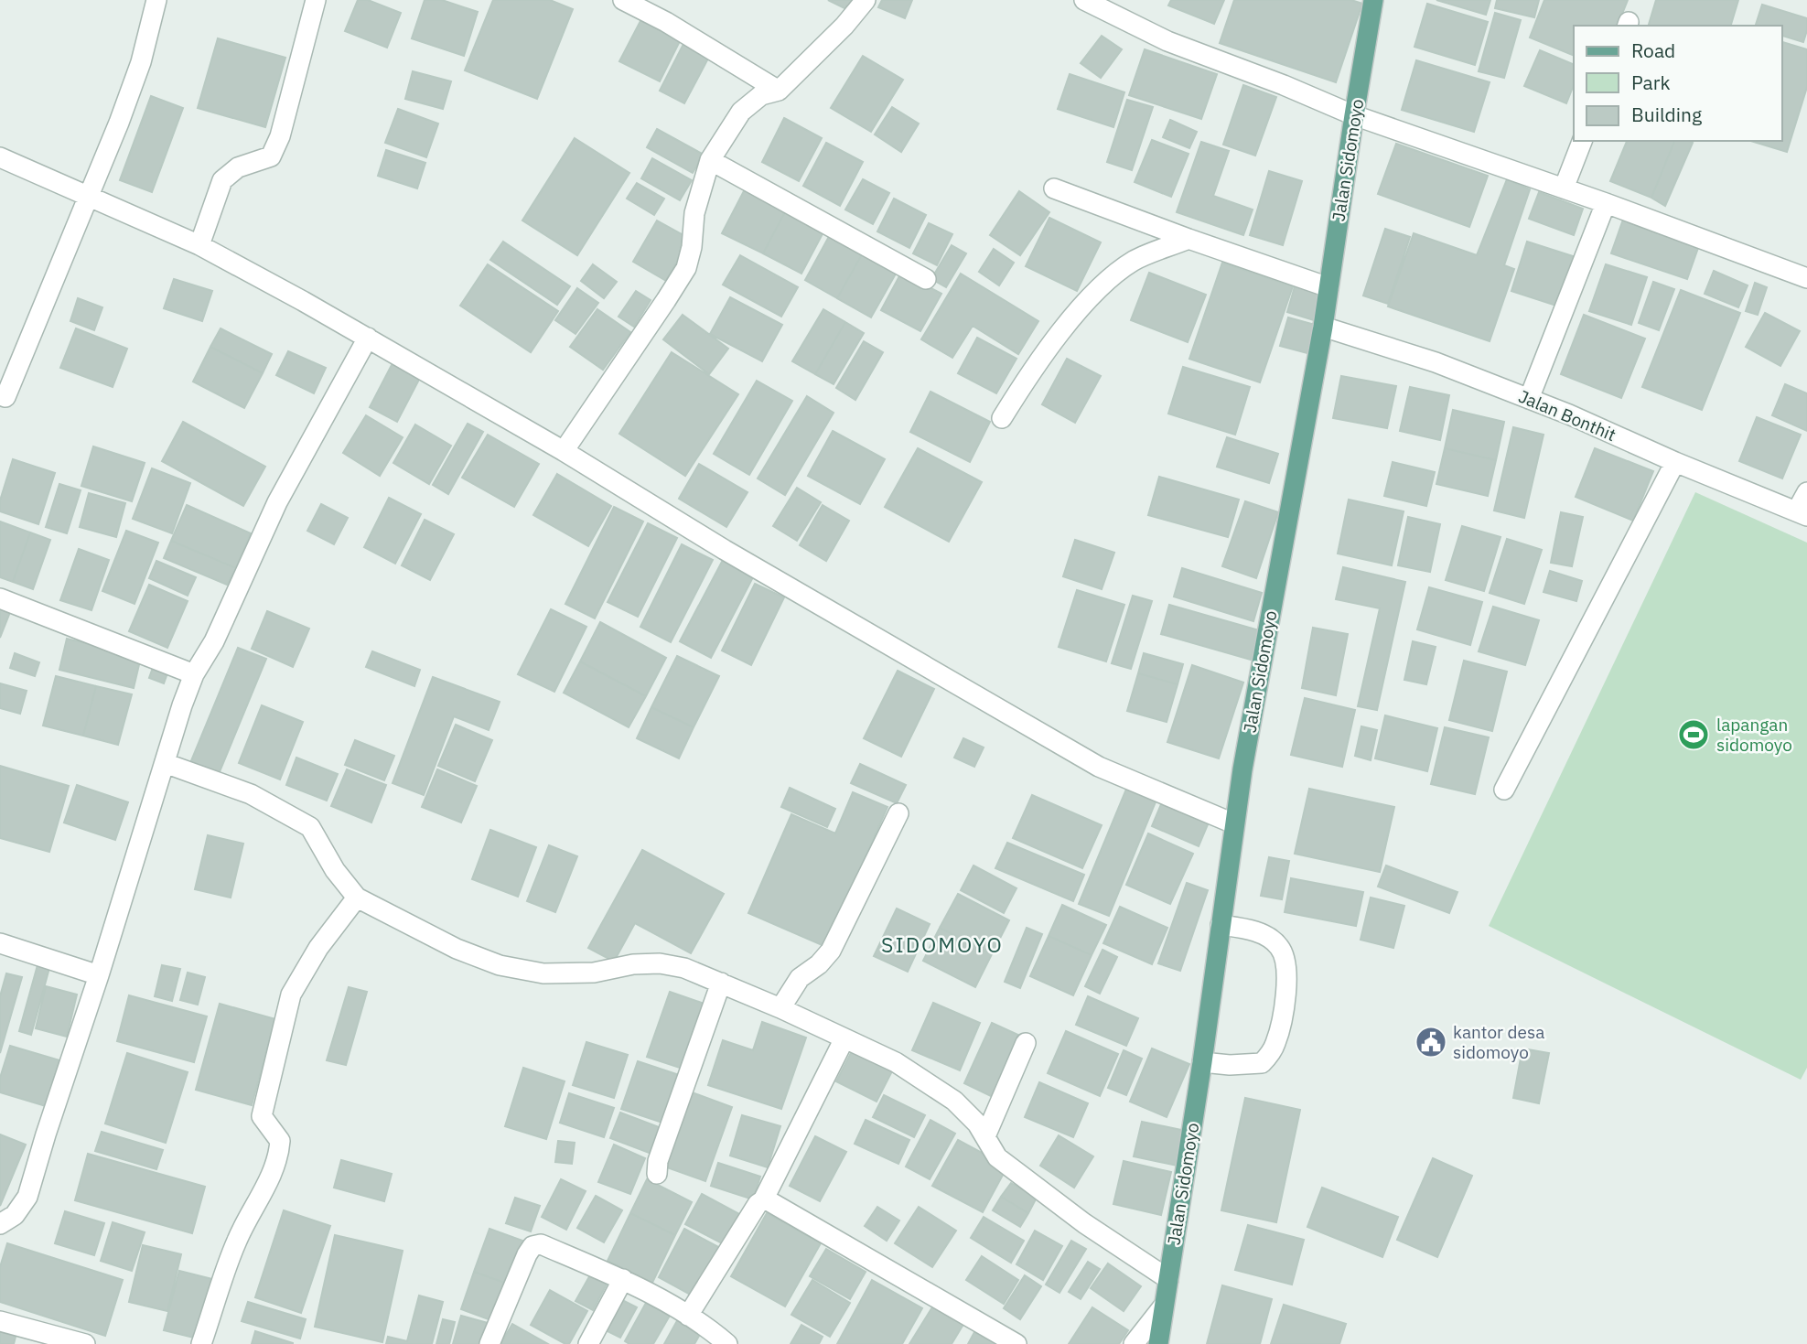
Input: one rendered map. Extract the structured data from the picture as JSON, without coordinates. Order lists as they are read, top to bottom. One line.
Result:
{"streets":{"main road":["Jalan Sidomoyo"],"street":["Jalan Bonthit"]},"crossings":[["Jalan Sidomoyo","Jalan Bonthit"]],"districts":["SIDOMOYO"],"places":{"sports":["lapangan sidomoyo"],"public building":["kantor desa sidomoyo"]},"legend":["Road","Park","Building"]}
